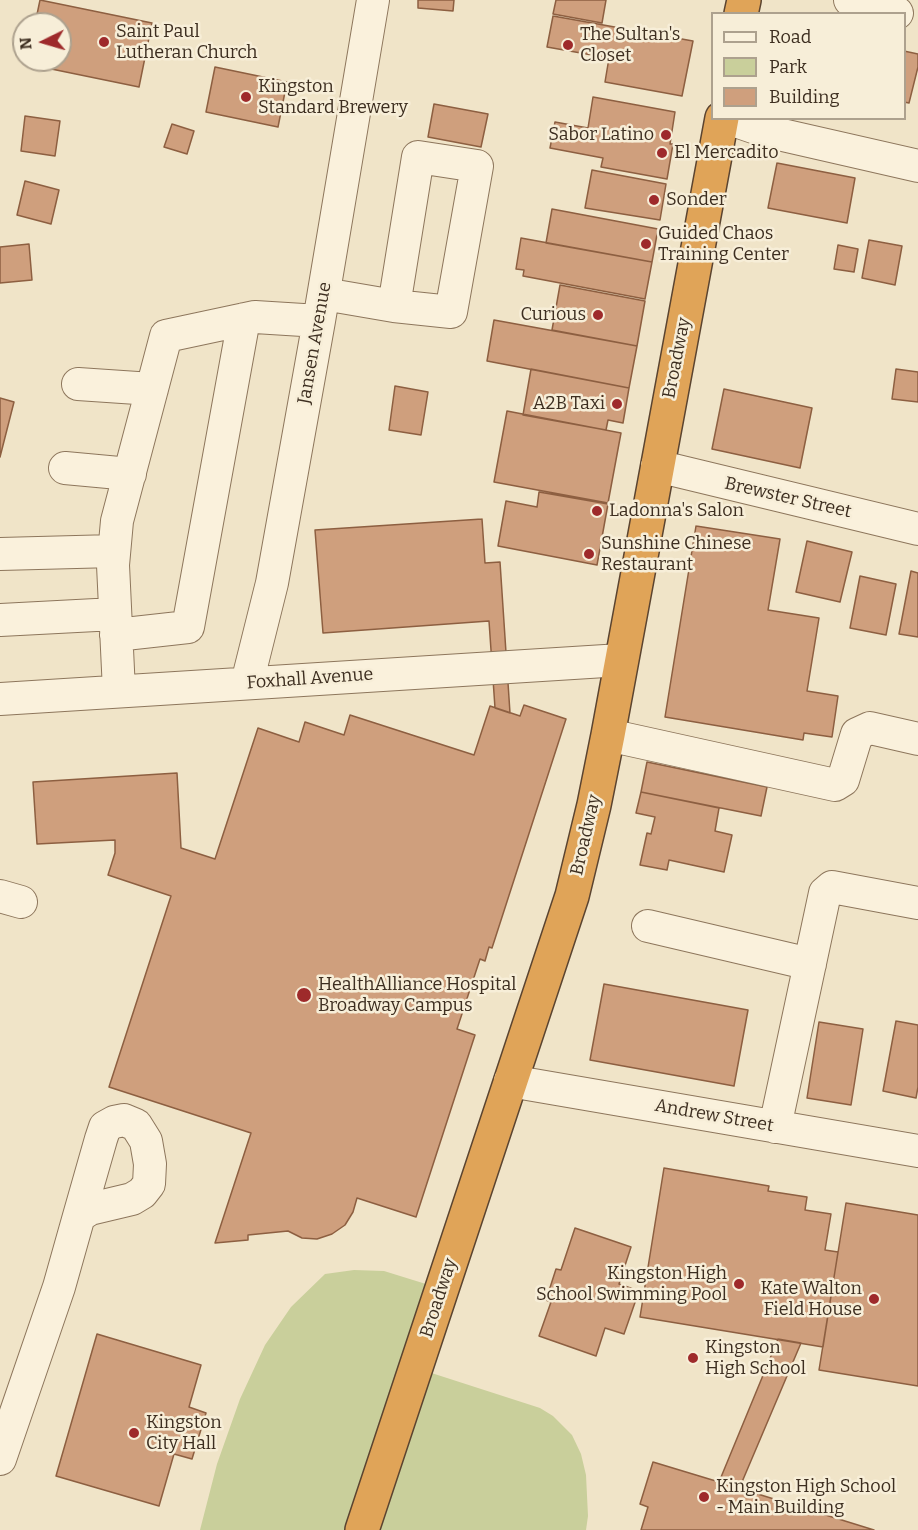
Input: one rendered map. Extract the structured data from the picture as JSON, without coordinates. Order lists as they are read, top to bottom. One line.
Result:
{"streets":{"highway":["Broadway"],"street":["Jansen Avenue","Brewster Street","Foxhall Avenue","Andrew Street"]},"crossings":[["Jansen Avenue","Foxhall Avenue"],["Broadway","Brewster Street"],["Broadway","Foxhall Avenue"],["Broadway","Andrew Street"]],"places":["Saint Paul Lutheran Church","The Sultan's Closet","Kingston Standard Brewery","Sabor Latino","El Mercadito","Sonder","Guided Chaos Training Center","Curious","A2B Taxi","Ladonna's Salon","Sunshine Chinese Restaurant","HealthAlliance Hospital Broadway Campus","Kingston High School Swimming Pool","Kate Walton Field House","Kingston High School","Kingston City Hall","Kingston High School - Main Building"],"legend":["Road","Park","Building"],"north":"left"}
